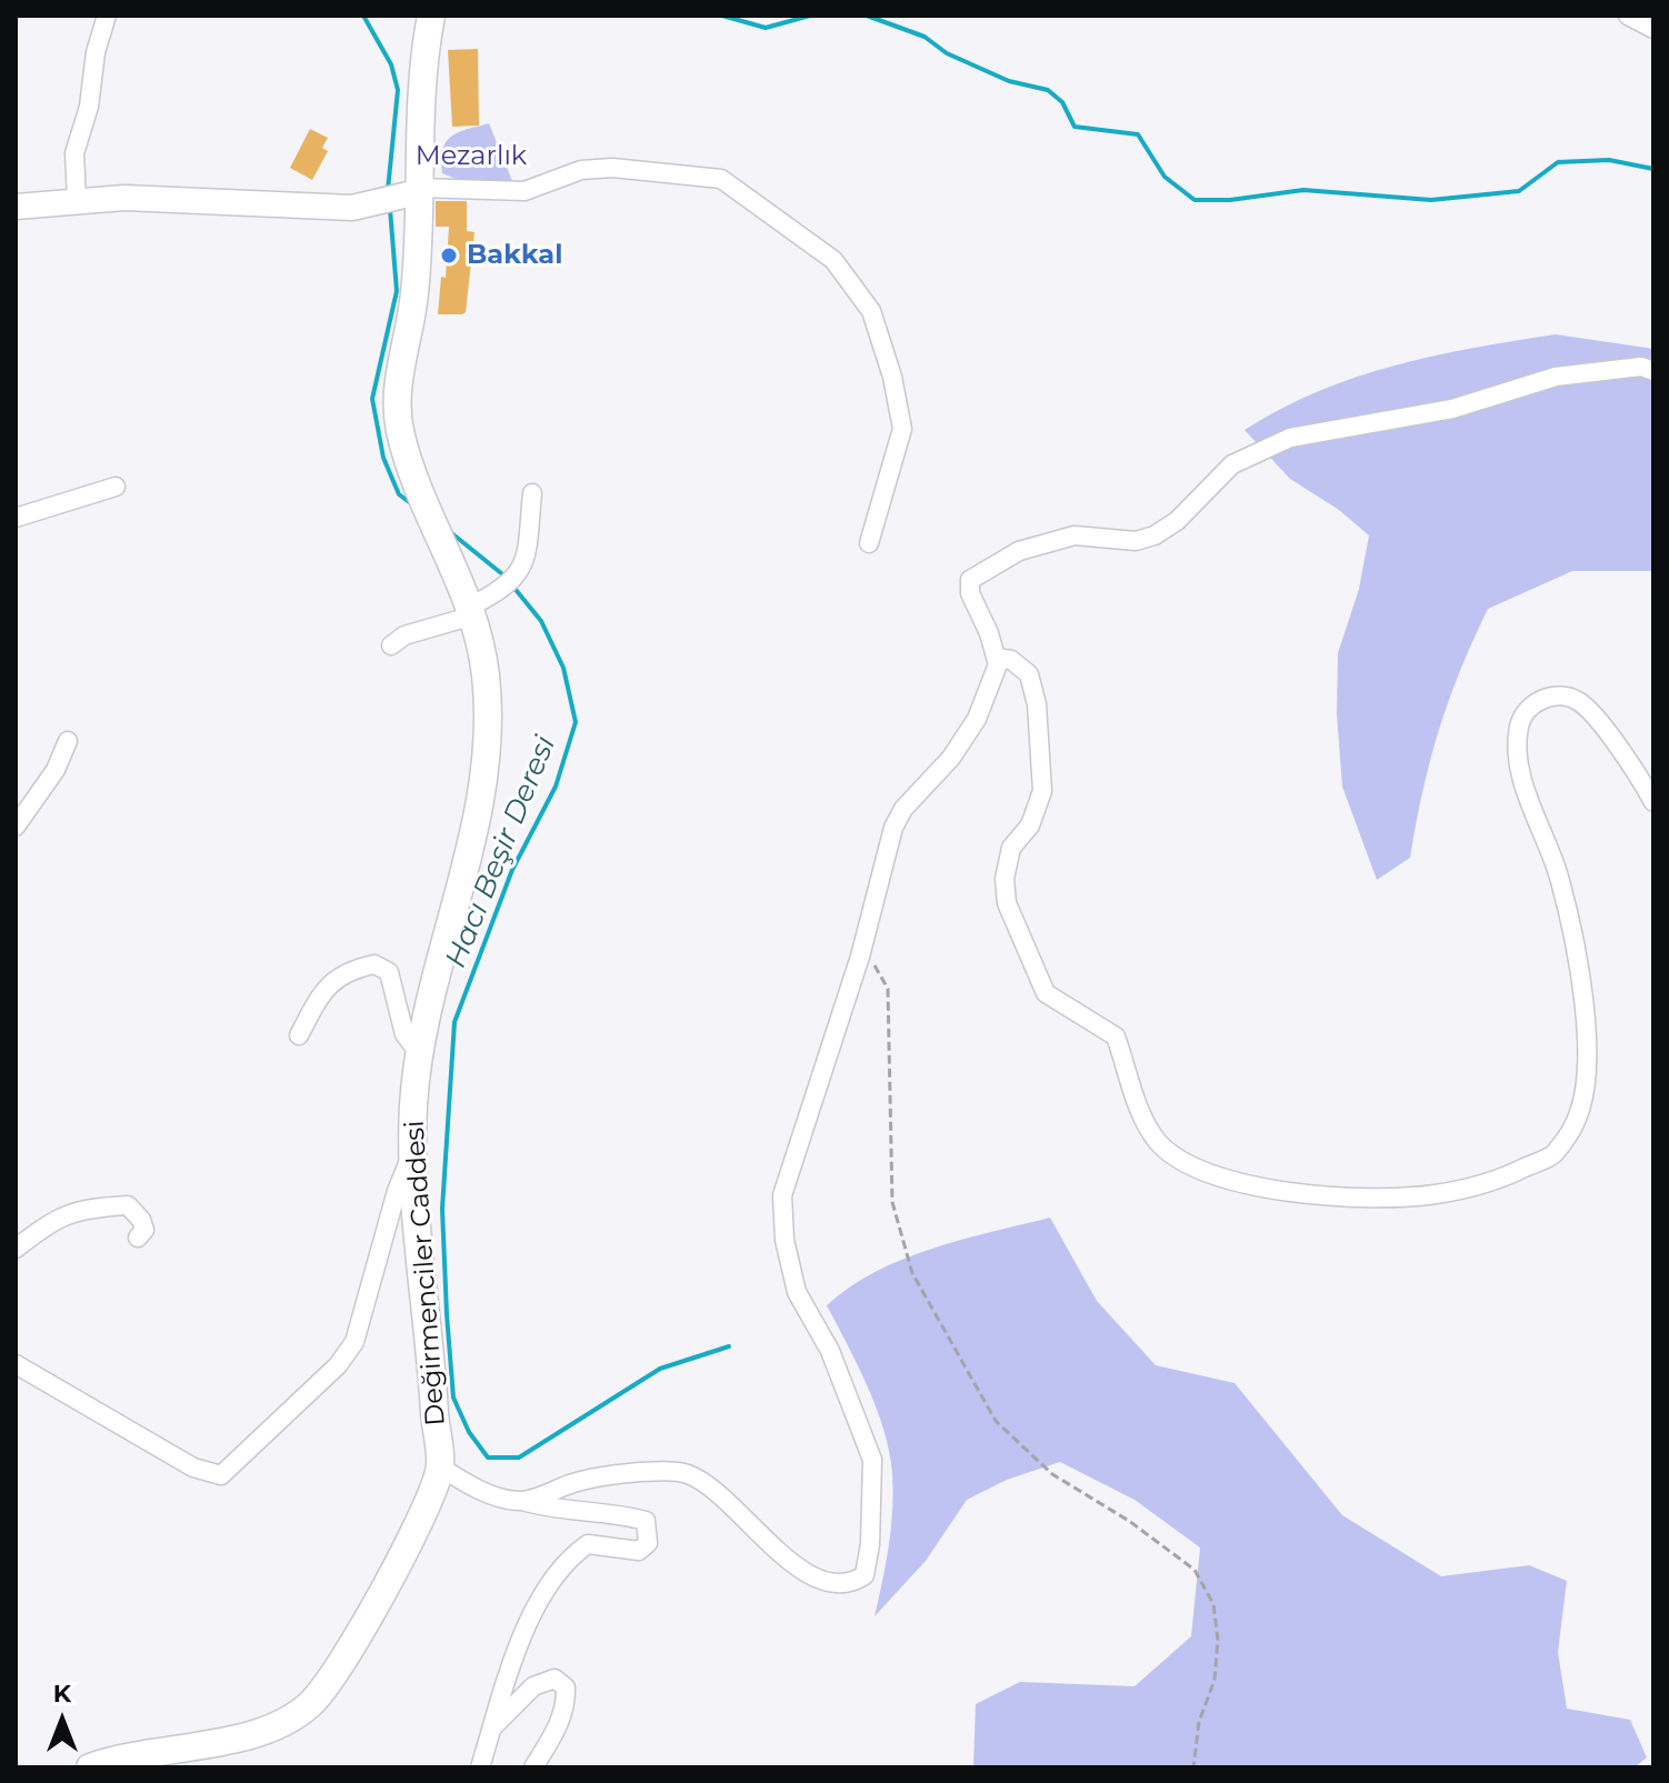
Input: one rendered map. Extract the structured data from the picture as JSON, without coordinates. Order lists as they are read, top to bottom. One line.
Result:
{"streets":{"main road":["Değirmenciler Caddesi"]},"water":["Hacı Beşir Deresi"],"parks":["Mezarlık"],"places":["Bakkal"],"north":"top"}
